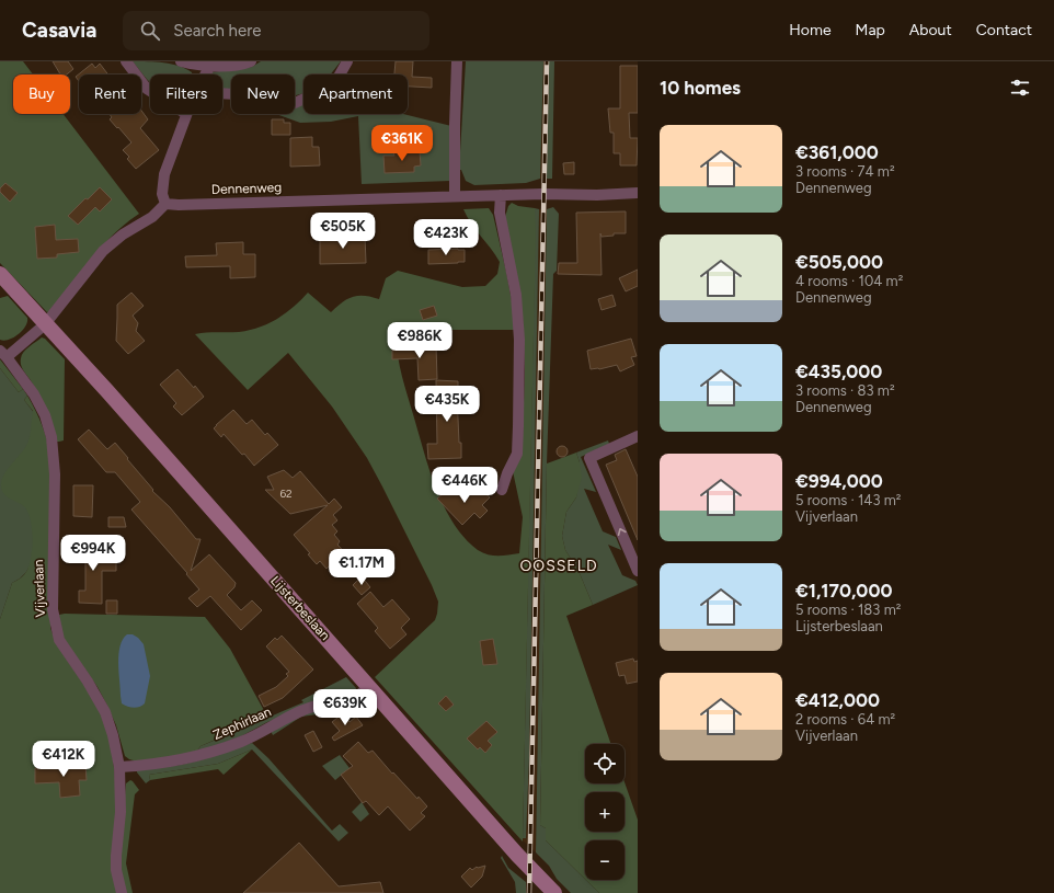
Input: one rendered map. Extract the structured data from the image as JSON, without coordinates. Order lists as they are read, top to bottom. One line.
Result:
{"streets":{"street":["Dennenweg","Vijverlaan","Lijsterbeslaan","Zephirlaan"]},"crossings":[["Vijverlaan","Lijsterbeslaan"],["Vijverlaan","Zephirlaan"],["Lijsterbeslaan","Zephirlaan"]],"districts":["OOSSELD"],"house_numbers":["62"],"page":{"header":"Casavia","search":"Search here","nav":["Home","Map","About","Contact"],"heading":"10 homes","chip":["Buy","Rent","Filters","New","Apartment"],"list":[{"name":"€361,000","note":"3 rooms · 74 m² · Dennenweg"},{"name":"€505,000","note":"4 rooms · 104 m² · Dennenweg"},{"name":"€435,000","note":"3 rooms · 83 m² · Dennenweg"},{"name":"€994,000","note":"5 rooms · 143 m² · Vijverlaan"},{"name":"€1,170,000","note":"5 rooms · 183 m² · Lijsterbeslaan"},{"name":"€412,000","note":"2 rooms · 64 m² · Vijverlaan"}],"price":["€361K","€505K","€423K","€986K","€435K","€446K","€994K","€1.17M","€639K","€412K"],"map_buttons":["+","−"]}}
